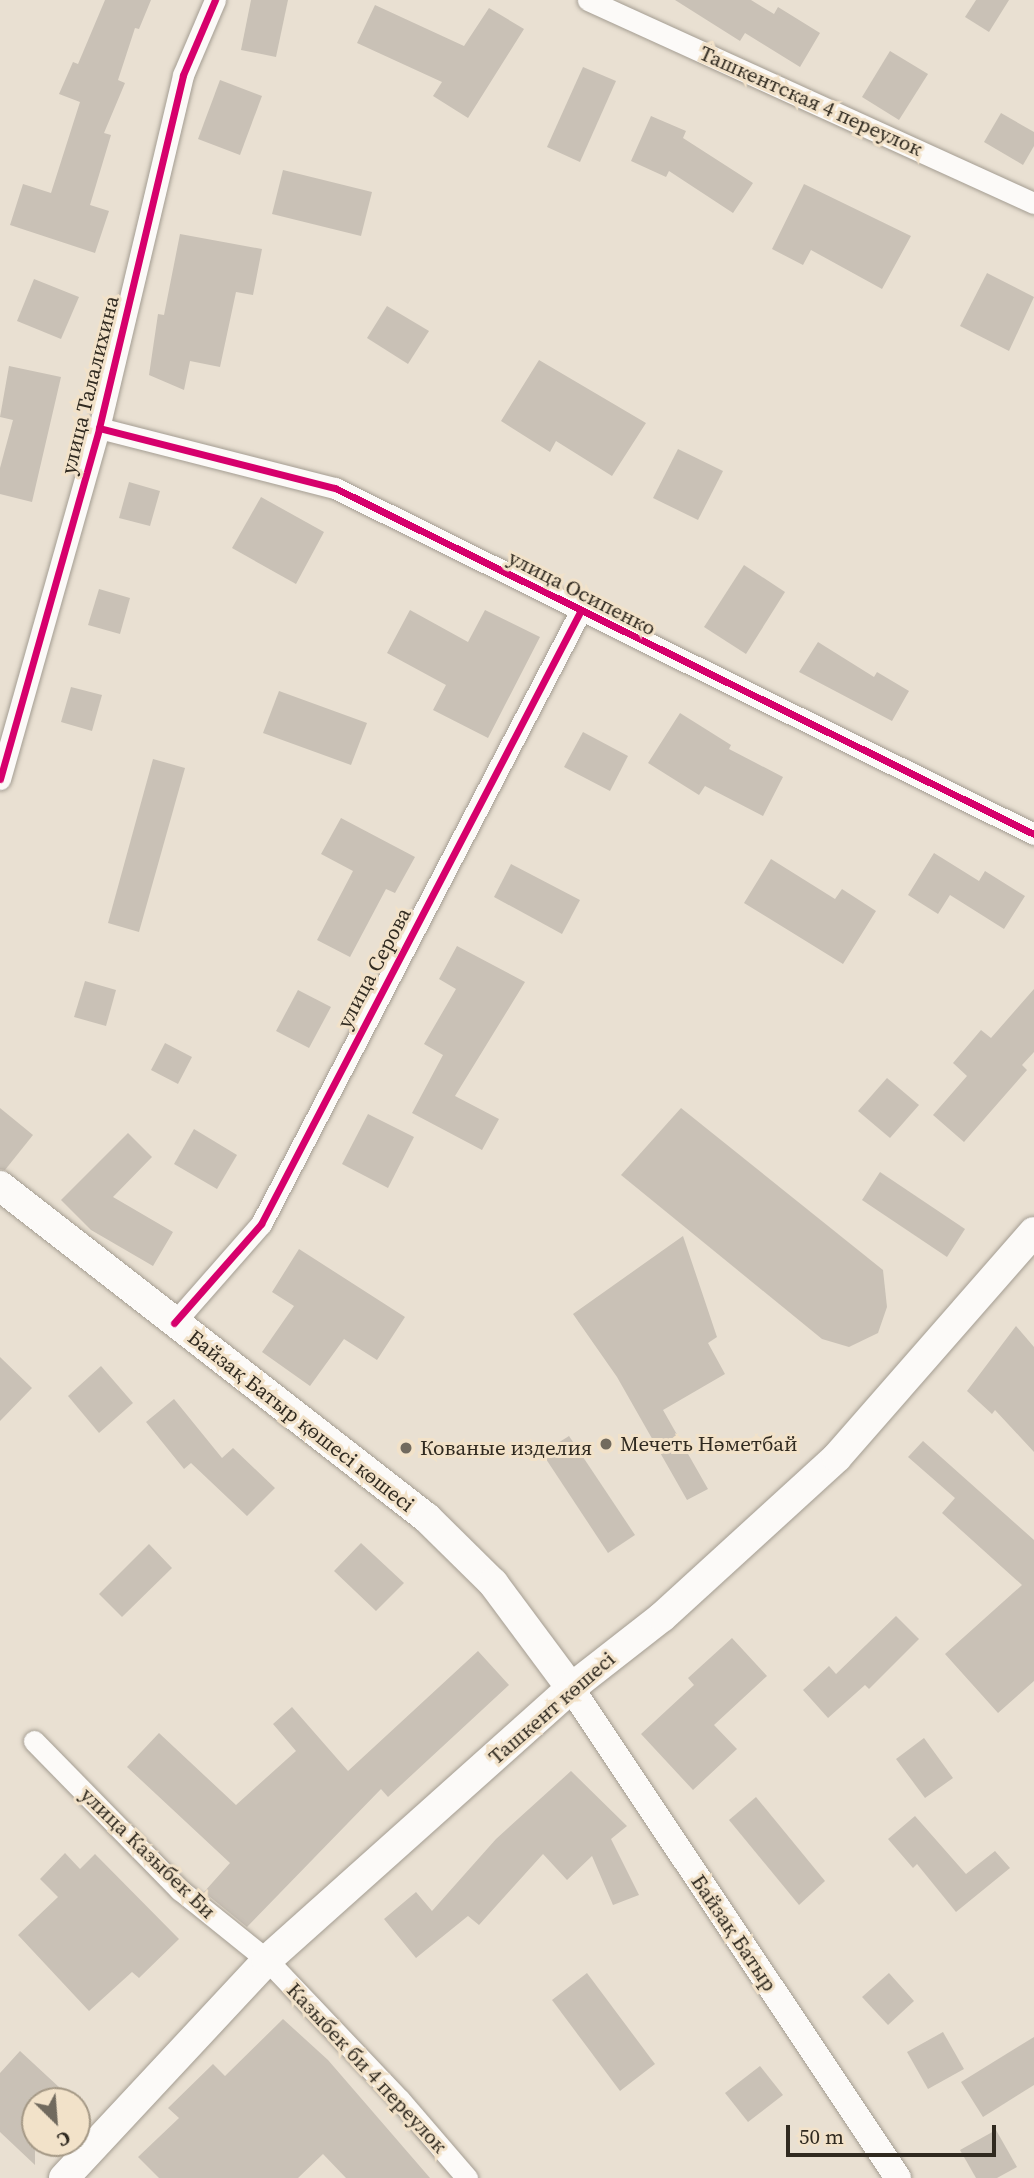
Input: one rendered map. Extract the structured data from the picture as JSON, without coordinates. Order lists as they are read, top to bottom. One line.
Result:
{"streets":{"main road":["Байзақ Батыр қөшесі көшесі","Ташкент көшесі"],"street":["Ташкентская 4 переулок","улица Талалихина","улица Осипенко","улица Серова","улица Казыбек Би","Байзақ Батыр","Казыбек би 4 переулок"]},"crossings":[["улица Талалихина","улица Осипенко"],["улица Осипенко","улица Серова"],["улица Серова","Байзақ Батыр қөшесі көшесі"],["Байзақ Батыр қөшесі көшесі","Ташкент көшесі"],["Байзақ Батыр қөшесі көшесі","Байзақ Батыр"],["Ташкент көшесі","улица Казыбек Би"],["Ташкент көшесі","Байзақ Батыр"],["Ташкент көшесі","Казыбек би 4 переулок"],["улица Казыбек Би","Казыбек би 4 переулок"]],"places":["Мечеть Нәметбай","Кованые изделия"],"scale_bar":"50 m","north":"bottom right"}
